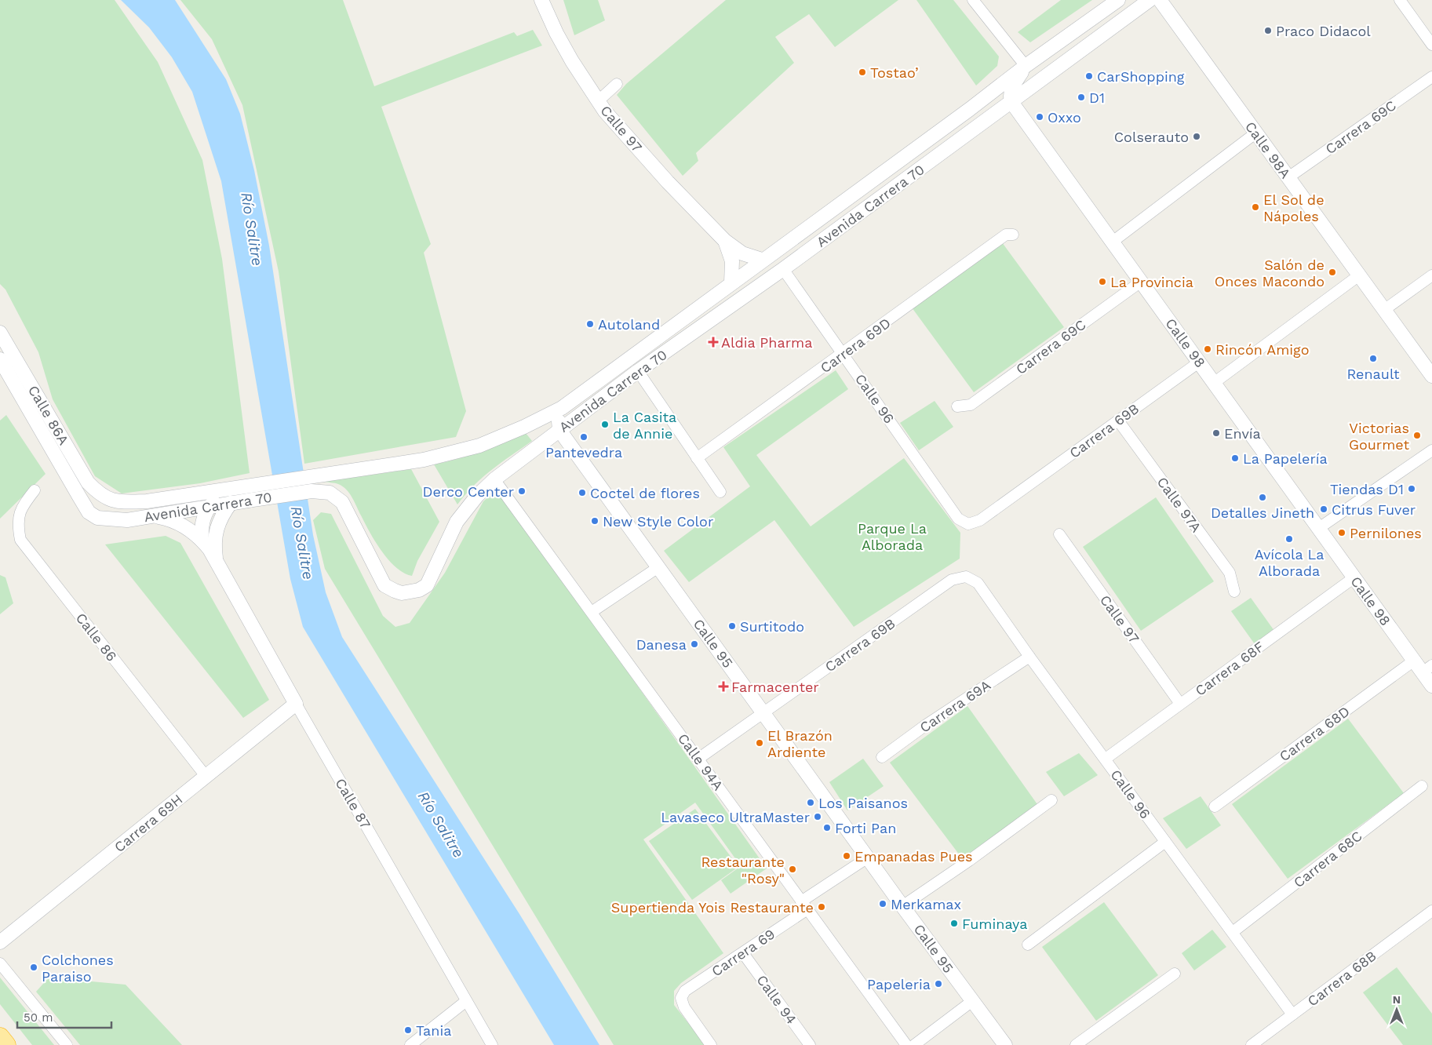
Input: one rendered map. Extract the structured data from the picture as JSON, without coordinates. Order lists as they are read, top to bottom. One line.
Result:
{"streets":{"street":["Carrera 69C","Calle 97","Calle 98A","Avenida Carrera 70","Calle 98","Carrera 69D","Calle 96","Calle 86A","Carrera 69B","Calle 97A","Calle 86","Calle 95","Carrera 68F","Carrera 69A","Carrera 68D","Calle 94A","Calle 87","Carrera 69H","Carrera 68C","Carrera 69","Carrera 68B","Calle 94"]},"crossings":[["Carrera 69C","Calle 98A"],["Carrera 69C","Calle 98"],["Calle 97","Avenida Carrera 70"],["Calle 97","Carrera 68F"],["Avenida Carrera 70","Calle 98"],["Avenida Carrera 70","Calle 96"],["Avenida Carrera 70","Calle 86A"],["Avenida Carrera 70","Calle 95"],["Avenida Carrera 70","Calle 94A"],["Avenida Carrera 70","Calle 87"],["Calle 98","Carrera 69B"],["Calle 98","Carrera 68F"],["Calle 98","Carrera 68D"],["Carrera 69D","Calle 96"],["Calle 96","Carrera 69B"],["Calle 96","Carrera 68F"],["Calle 96","Carrera 69A"],["Calle 96","Carrera 68C"],["Calle 96","Carrera 68B"],["Carrera 69B","Calle 97A"],["Carrera 69B","Calle 95"],["Carrera 69B","Calle 94A"],["Calle 86","Carrera 69H"],["Calle 95","Carrera 69"],["Calle 94A","Carrera 69"],["Calle 87","Carrera 69H"],["Carrera 69","Calle 94"]],"water":["Río Salitre"],"parks":["Parque La Alborada"],"places":{"other":["Praco Didacol","Tostao’","CarShopping","D1","Oxxo","Colserauto","El Sol de Nápoles","Salón de Onces Macondo","La Provincia","Autoland","Rincón Amigo","Renault","La Casita de Annie","Envía","Victorias Gourmet","Pantevedra","La Papelería","Tiendas D1","Derco Center","Coctel de flores","Detalles Jineth","Citrus Fuver","New Style Color","Pernilones","Avícola La Alborada","Surtitodo","Danesa","El Brazón Ardiente","Los Paisanos","Lavaseco UltraMaster","Forti Pan","Empanadas Pues","Restaurante \"Rosy\"","Merkamax","Supertienda Yois Restaurante","Fuminaya","Colchones Paraiso","Papeleria","Tania"],"health":["Aldia Pharma","Farmacenter"]},"scale_bar":"50 m","north":"top"}
